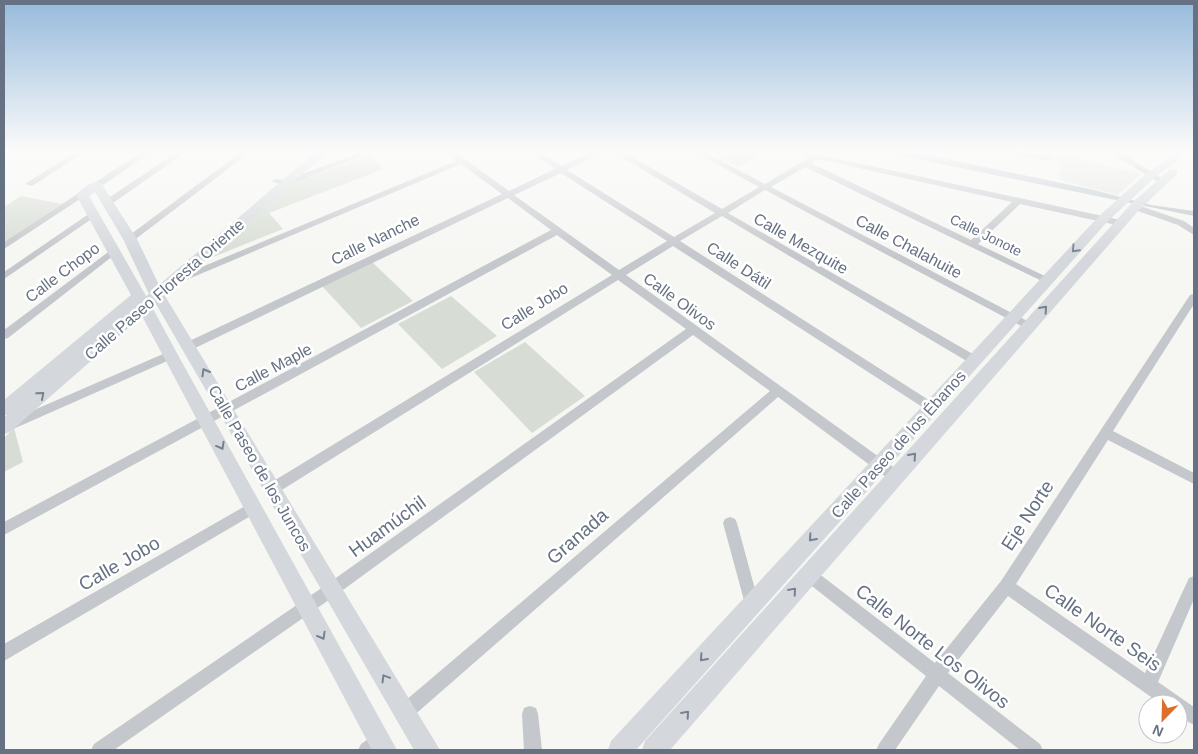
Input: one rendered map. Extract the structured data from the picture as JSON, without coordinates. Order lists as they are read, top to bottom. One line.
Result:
{"streets":{"main road":["Calle Paseo Floresta Oriente","Calle Paseo de los Ébanos","Calle Paseo de los Juncos"],"street":["Calle Jonote","Calle Nanche","Calle Mezquite","Calle Chalahuite","Calle Dátil","Calle Chopo","Calle Olivos","Calle Jobo","Calle Maple","Eje Norte","Huamúchil","Granada","Calle Norte Seis","Calle Norte Los Olivos"]},"crossings":[["Calle Jonote","Calle Paseo de los Ébanos"],["Calle Nanche","Calle Olivos"],["Calle Nanche","Calle Paseo de los Juncos"],["Calle Mezquite","Calle Jobo"],["Calle Mezquite","Calle Paseo de los Ébanos"],["Calle Chalahuite","Calle Jobo"],["Calle Chalahuite","Calle Paseo de los Ébanos"],["Calle Dátil","Calle Jobo"],["Calle Dátil","Calle Paseo de los Ébanos"],["Calle Chopo","Calle Paseo de los Juncos"],["Calle Paseo Floresta Oriente","Calle Paseo de los Juncos"],["Calle Olivos","Calle Jobo"],["Calle Olivos","Calle Maple"],["Calle Olivos","Calle Paseo de los Ébanos"],["Calle Olivos","Huamúchil"],["Calle Olivos","Granada"],["Calle Jobo","Calle Paseo de los Juncos"],["Calle Maple","Calle Paseo de los Juncos"],["Calle Paseo de los Ébanos","Calle Norte Los Olivos"],["Calle Paseo de los Juncos","Huamúchil"],["Calle Paseo de los Juncos","Granada"],["Eje Norte","Calle Norte Seis"],["Eje Norte","Calle Norte Los Olivos"]],"north":"bottom left"}
